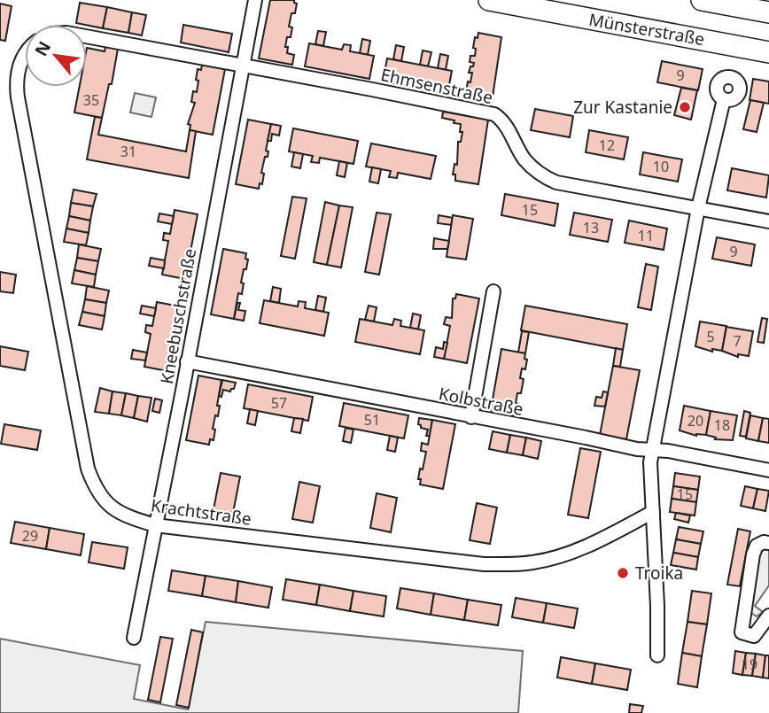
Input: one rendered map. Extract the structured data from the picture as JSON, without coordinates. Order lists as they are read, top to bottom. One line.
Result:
{"streets":{"main road":["Münsterstraße"],"street":["Ehmsenstraße","Kneebuschstraße","Kolbstraße","Krachtstraße"]},"crossings":[["Ehmsenstraße","Kneebuschstraße"],["Kneebuschstraße","Kolbstraße"],["Kneebuschstraße","Krachtstraße"]],"places":["Zur Kastanie","Troika"],"house_numbers":["9","35","12","31","10","15","13","11","9","5","7","57","51","20","18","15","29","19"],"north":"top left"}
